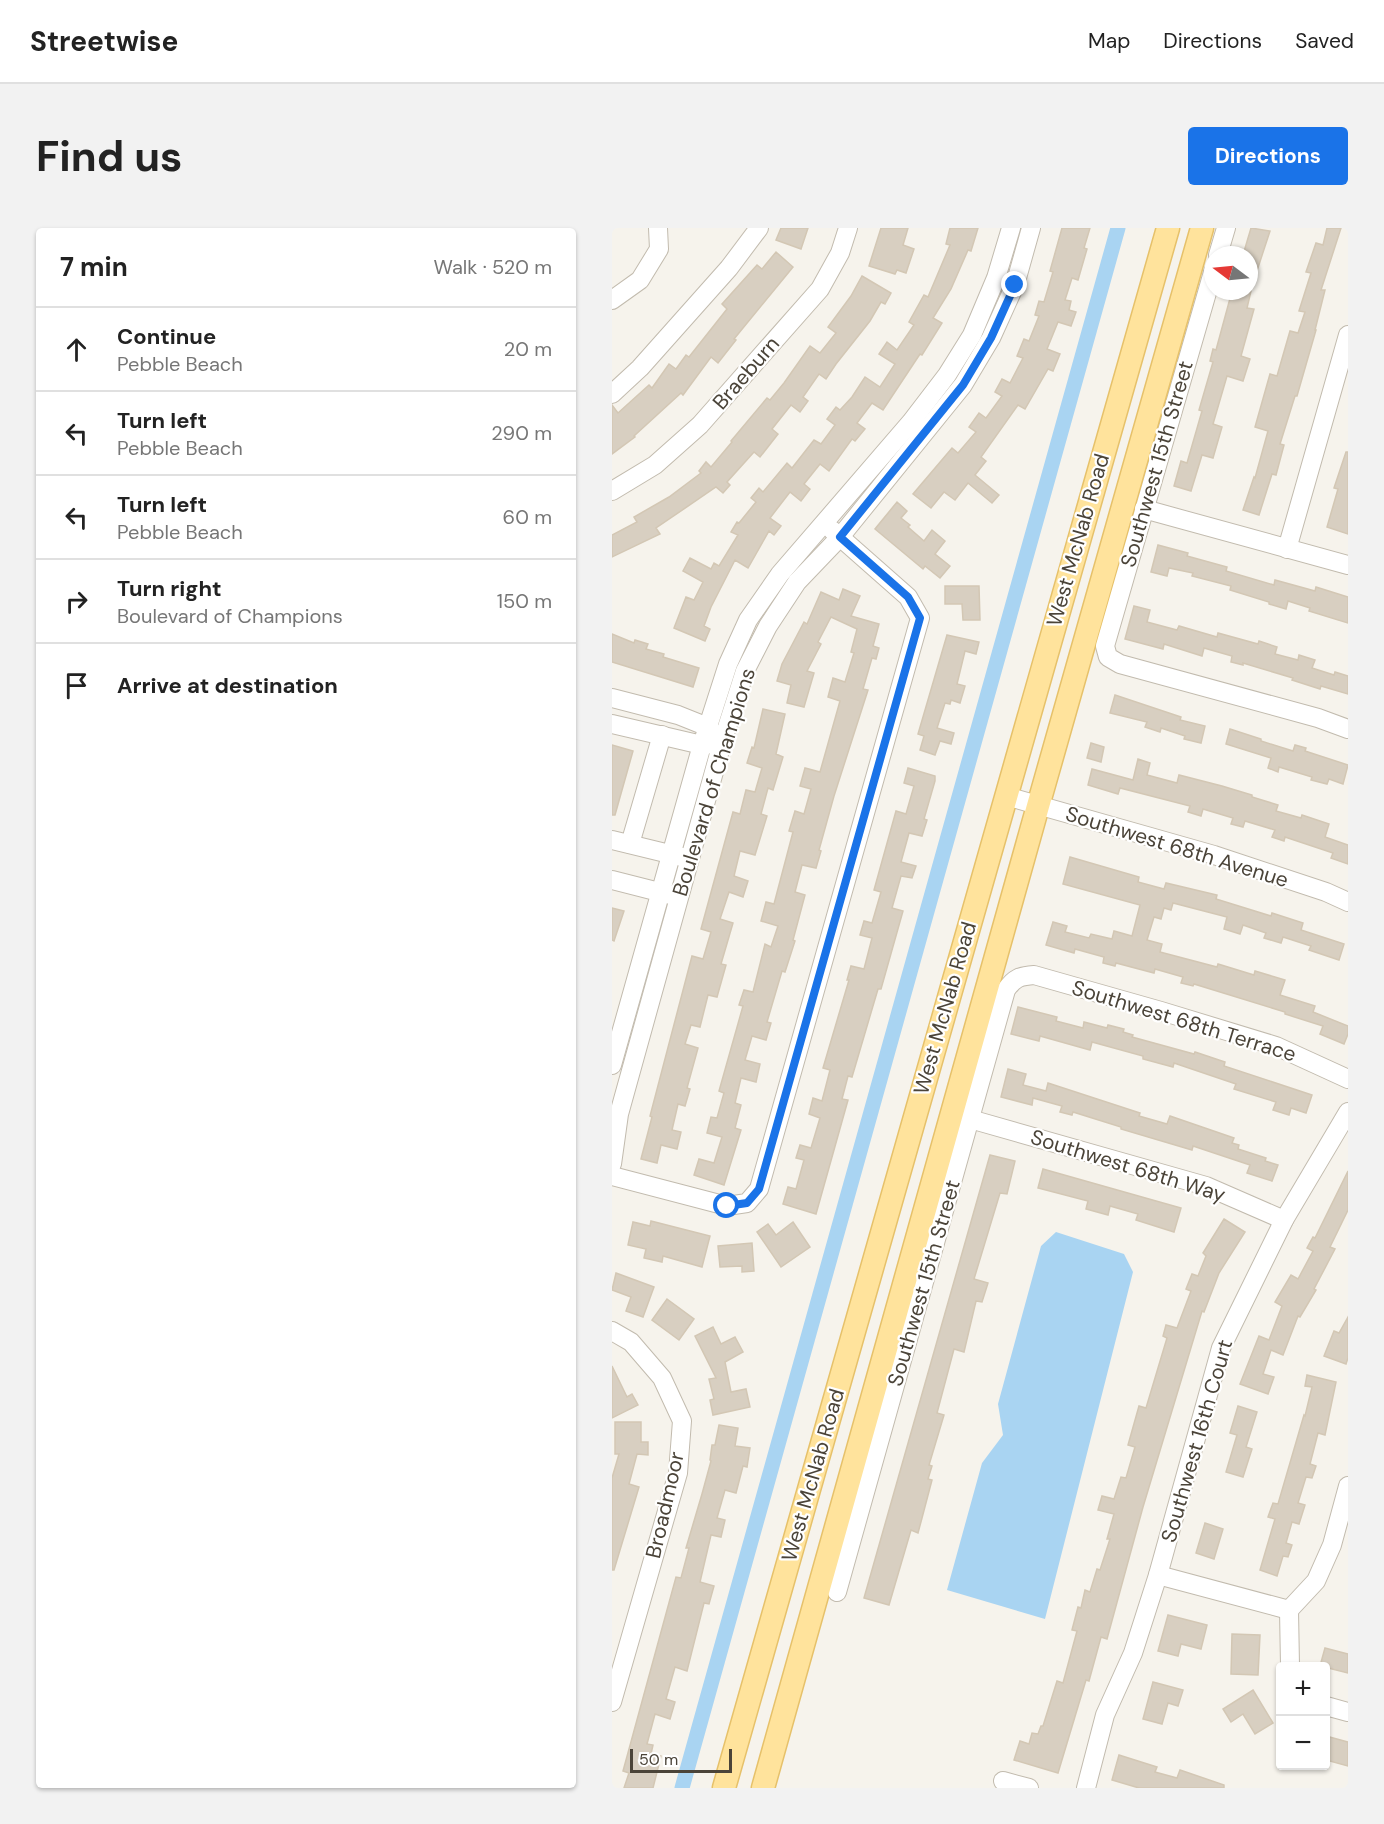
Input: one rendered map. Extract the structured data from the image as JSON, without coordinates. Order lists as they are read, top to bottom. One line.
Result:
{"streets":{"main road":["West McNab Road"],"street":["Braeburn","Southwest 15th Street","Boulevard of Champions","Southwest 68th Avenue","Southwest 68th Terrace","Southwest 68th Way","Southwest 16th Court","Broadmoor"]},"crossings":[["Southwest 15th Street","Southwest 68th Terrace"],["Southwest 15th Street","Southwest 68th Way"],["West McNab Road","Southwest 68th Avenue"],["Southwest 68th Way","Southwest 16th Court"]],"scale_bar":"50 m","north":"left","page":{"header":"Streetwise","nav":["Map","Directions","Saved"],"buttons":"Directions","title":"Find us","heading":["7 min","Walk · 520 m"],"list":[["Continue","Pebble Beach","20 m"],["Turn left","Pebble Beach","290 m"],["Turn left","Pebble Beach","60 m"],["Turn right","Boulevard of Champions","150 m"],"Arrive at destination"],"map_buttons":["+","−"],"scale":"50 m"}}
